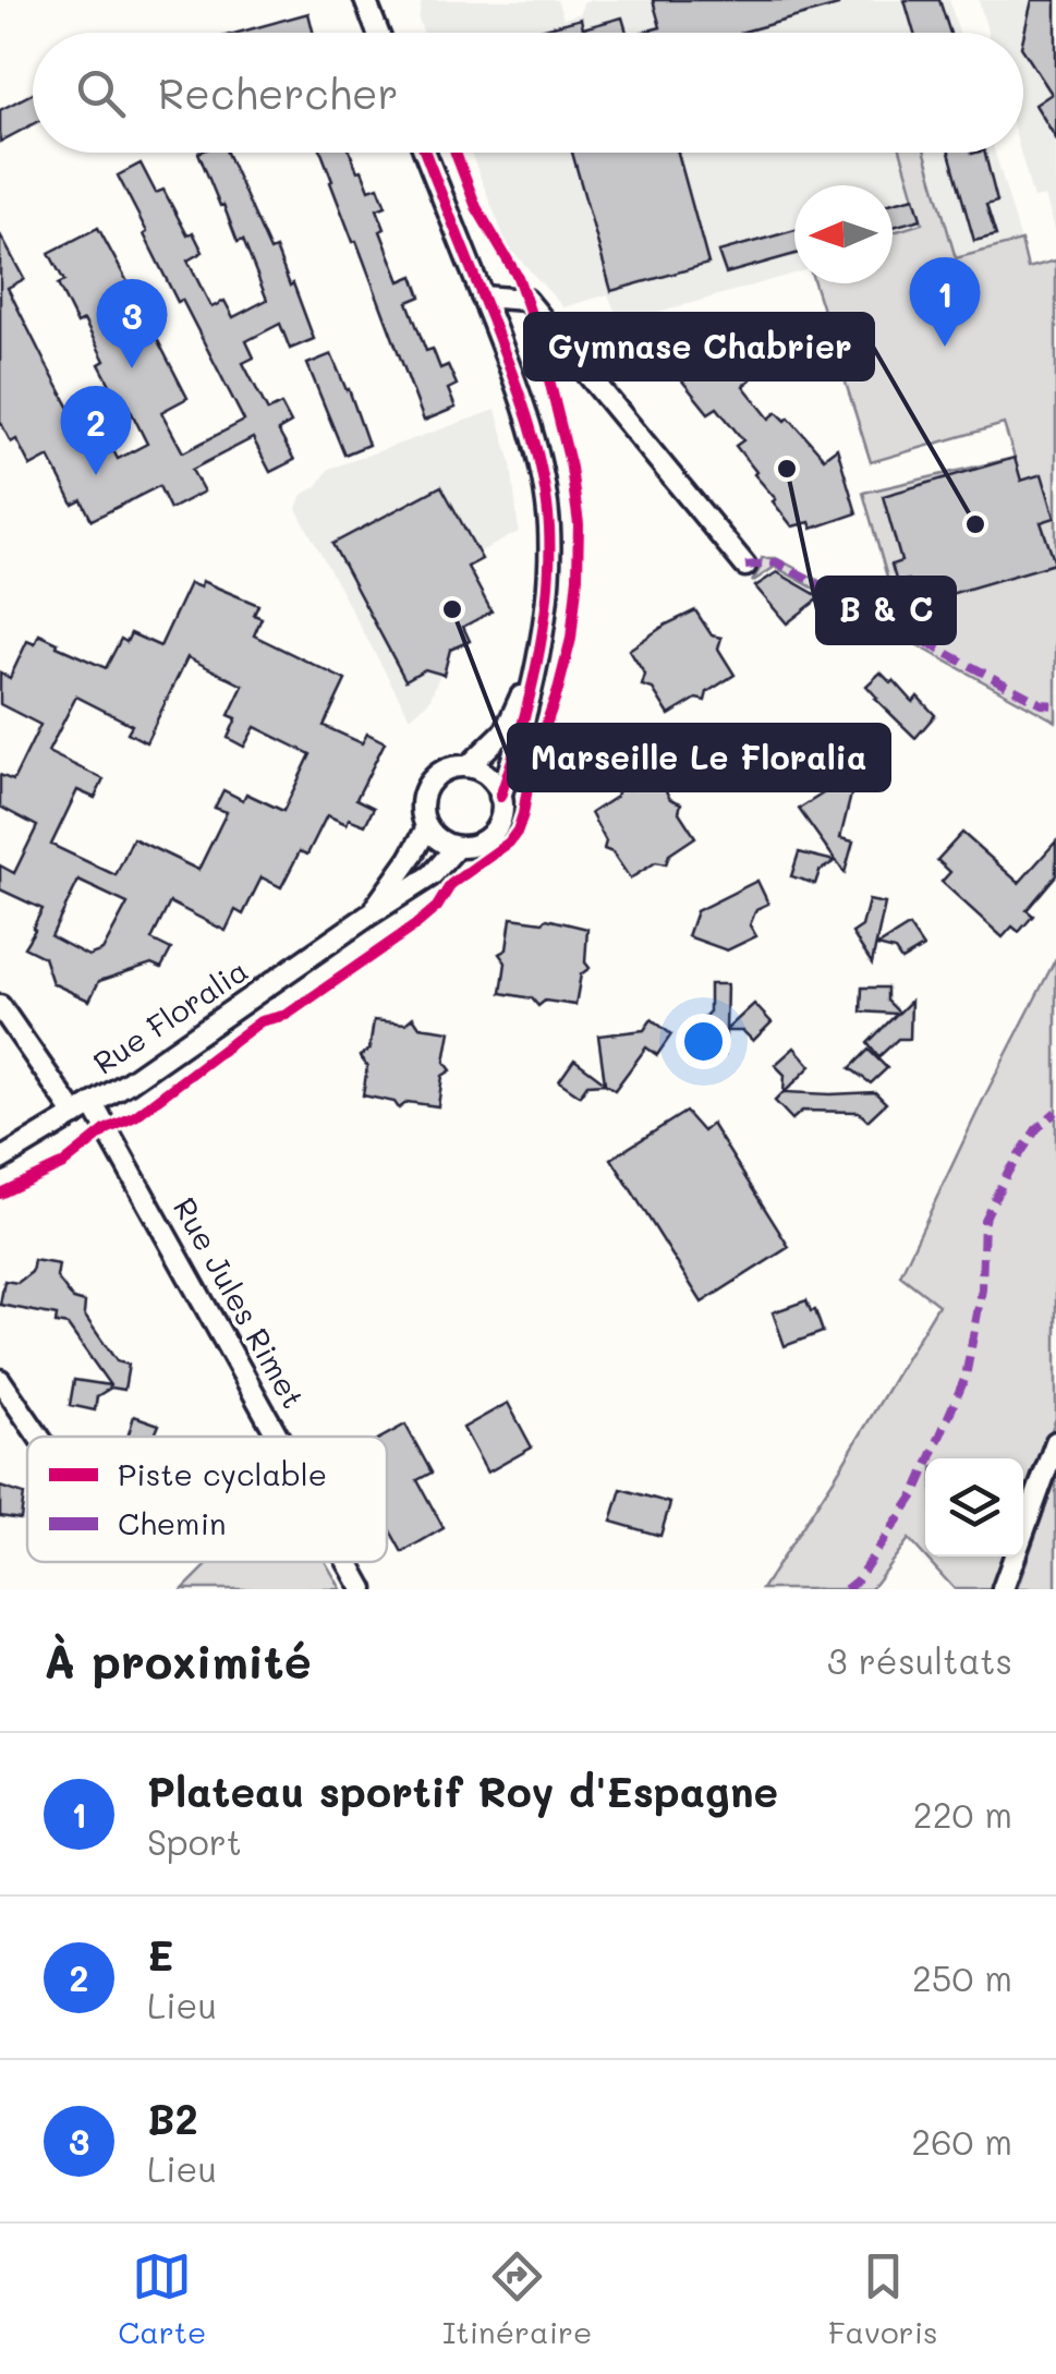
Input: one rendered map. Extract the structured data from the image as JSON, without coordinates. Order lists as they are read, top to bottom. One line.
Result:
{"streets":{"street":["Rue Floralia","Rue Jules Rimet"]},"crossings":[["Rue Floralia","Rue Jules Rimet"]],"places":["B & C","Gymnase Chabrier","Marseille Le Floralia"],"legend":["Piste cyclable","Chemin"],"north":"left","page":{"search":"Rechercher","pins":["1","3","2"],"heading":["À proximité","3 résultats"],"list":[{"mark":"1","name":"Plateau sportif Roy d'Espagne","note":"Sport","value":"220 m"},{"mark":"2","name":"E","note":"Lieu","value":"250 m"},{"mark":"3","name":"B2","note":"Lieu","value":"260 m"}],"nav":["Carte","Itinéraire","Favoris"]}}
